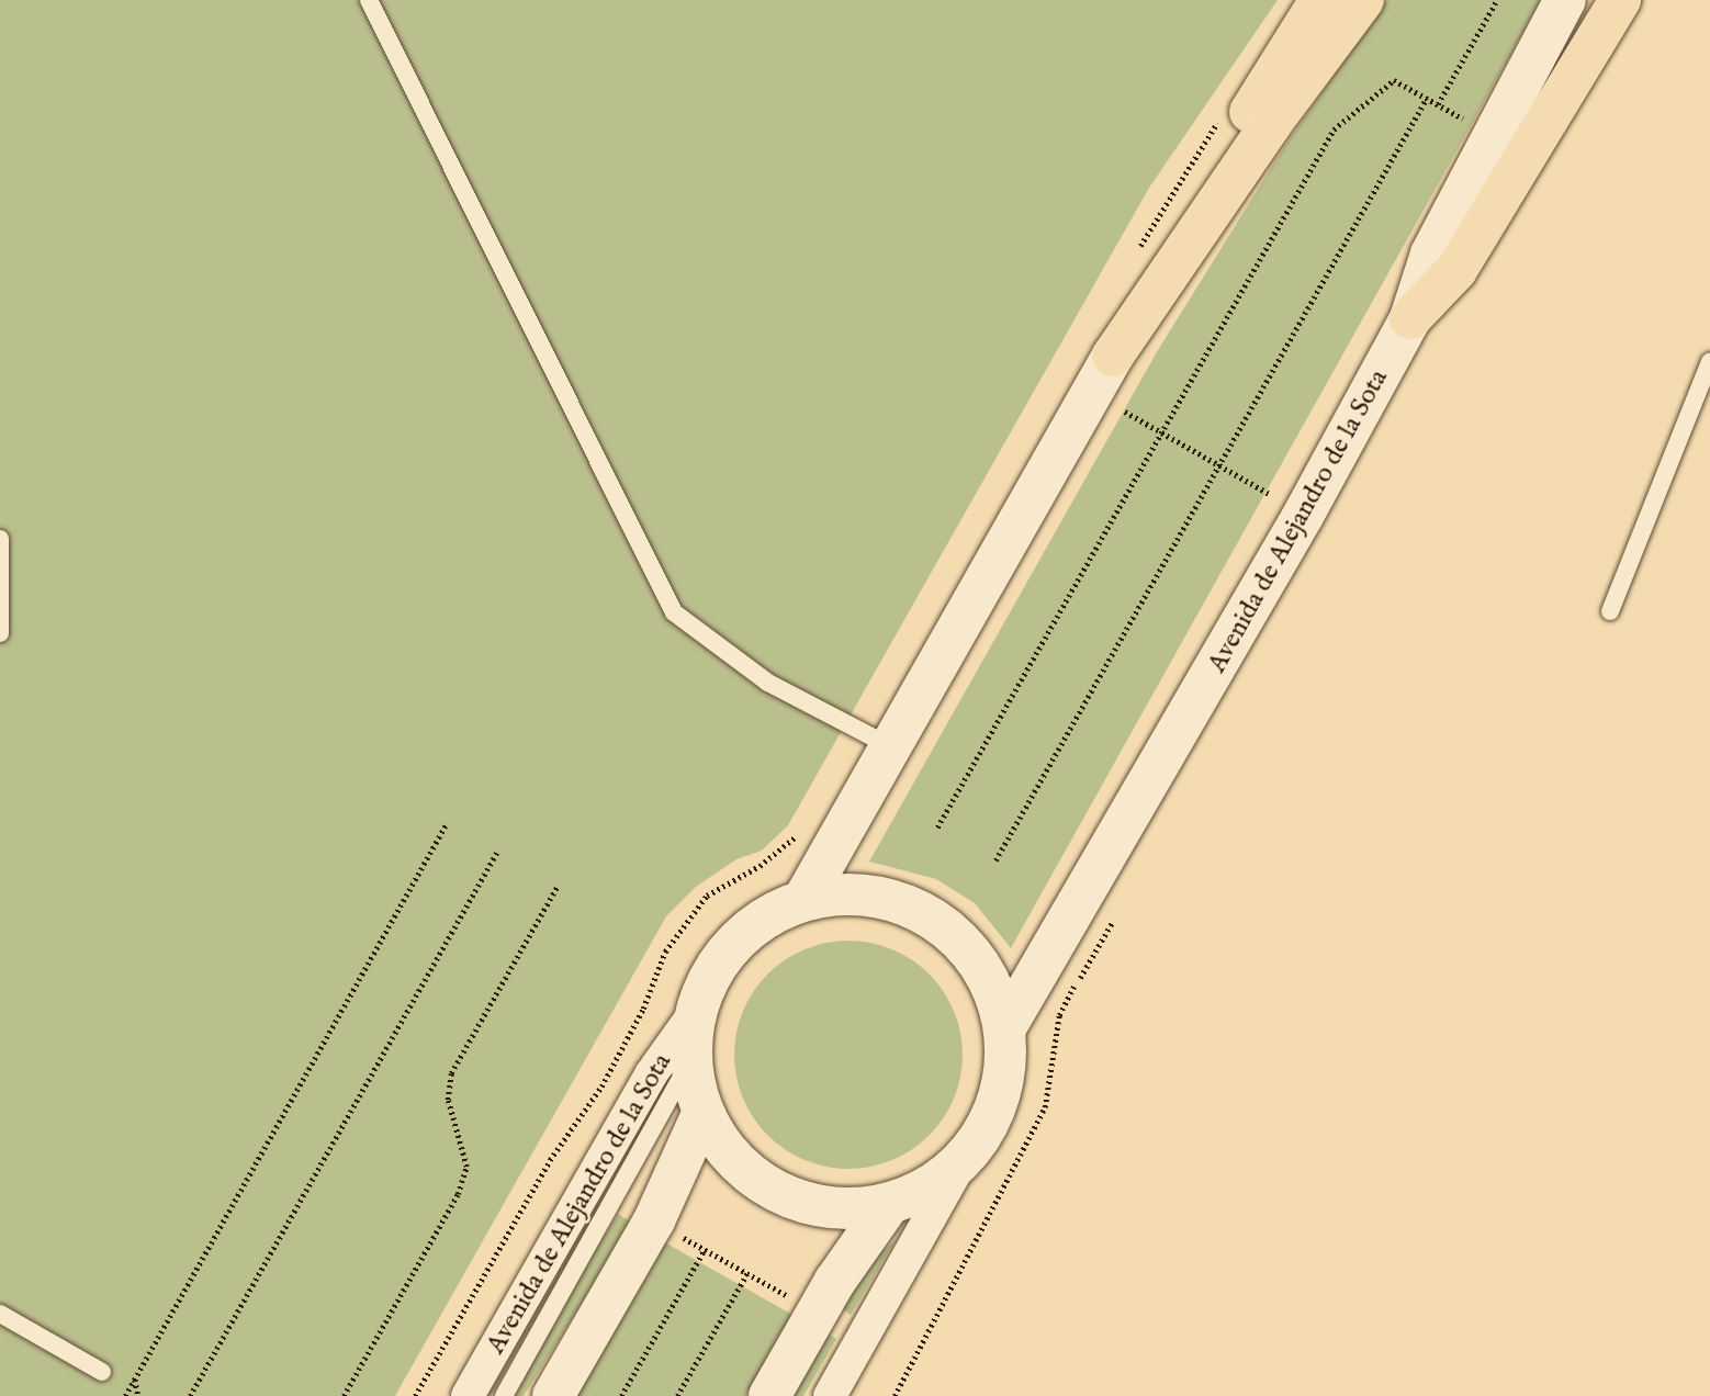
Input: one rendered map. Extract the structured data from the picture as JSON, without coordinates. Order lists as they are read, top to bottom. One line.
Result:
{"streets":{"main road":["Avenida de Alejandro de la Sota"]}}
